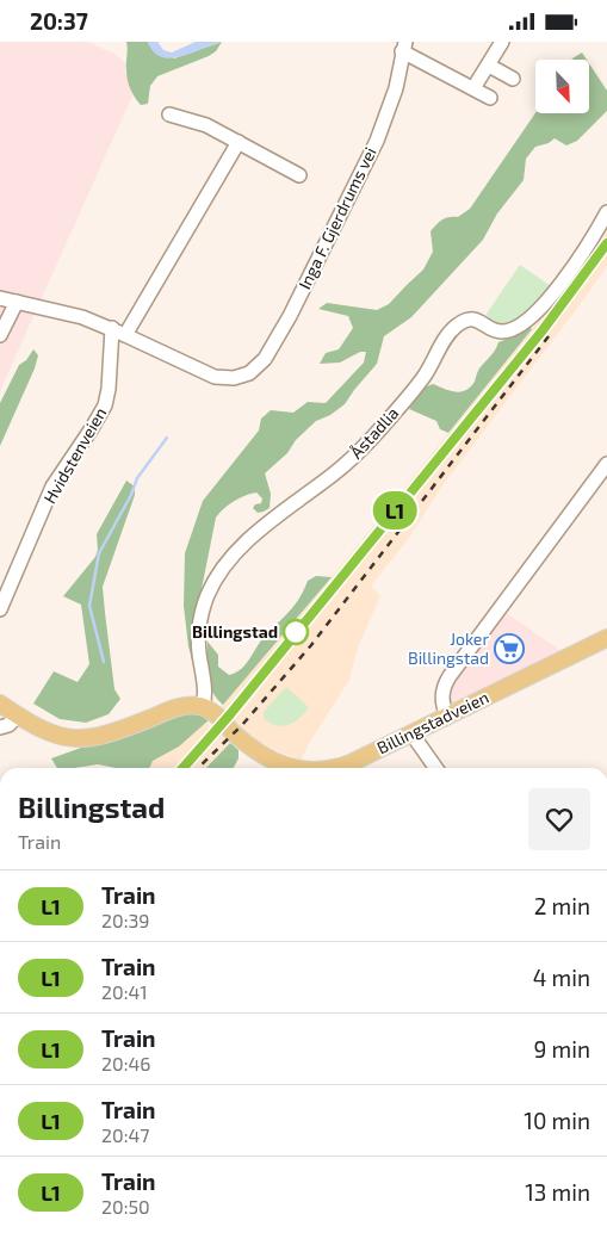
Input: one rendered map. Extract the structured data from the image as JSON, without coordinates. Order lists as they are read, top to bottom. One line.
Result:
{"streets":{"main road":["Billingstadveien"],"street":["Inga F. Gjerdrums vei","Åstadlia","Hvidstenveien"]},"crossings":[["Åstadlia","Billingstadveien"]],"places":{"other":["Billingstad"],"supermarket":["Joker Billingstad"]},"north":"bottom right","page":{"status":"20:37","on_map":"L1","heading":["Billingstad","Train"],"list":[{"mark":"L1","name":"Train","note":"20:39","value":"2 min"},{"mark":"L1","name":"Train","note":"20:41","value":"4 min"},{"mark":"L1","name":"Train","note":"20:46","value":"9 min"},{"mark":"L1","name":"Train","note":"20:47","value":"10 min"},{"mark":"L1","name":"Train","note":"20:50","value":"13 min"}]}}
